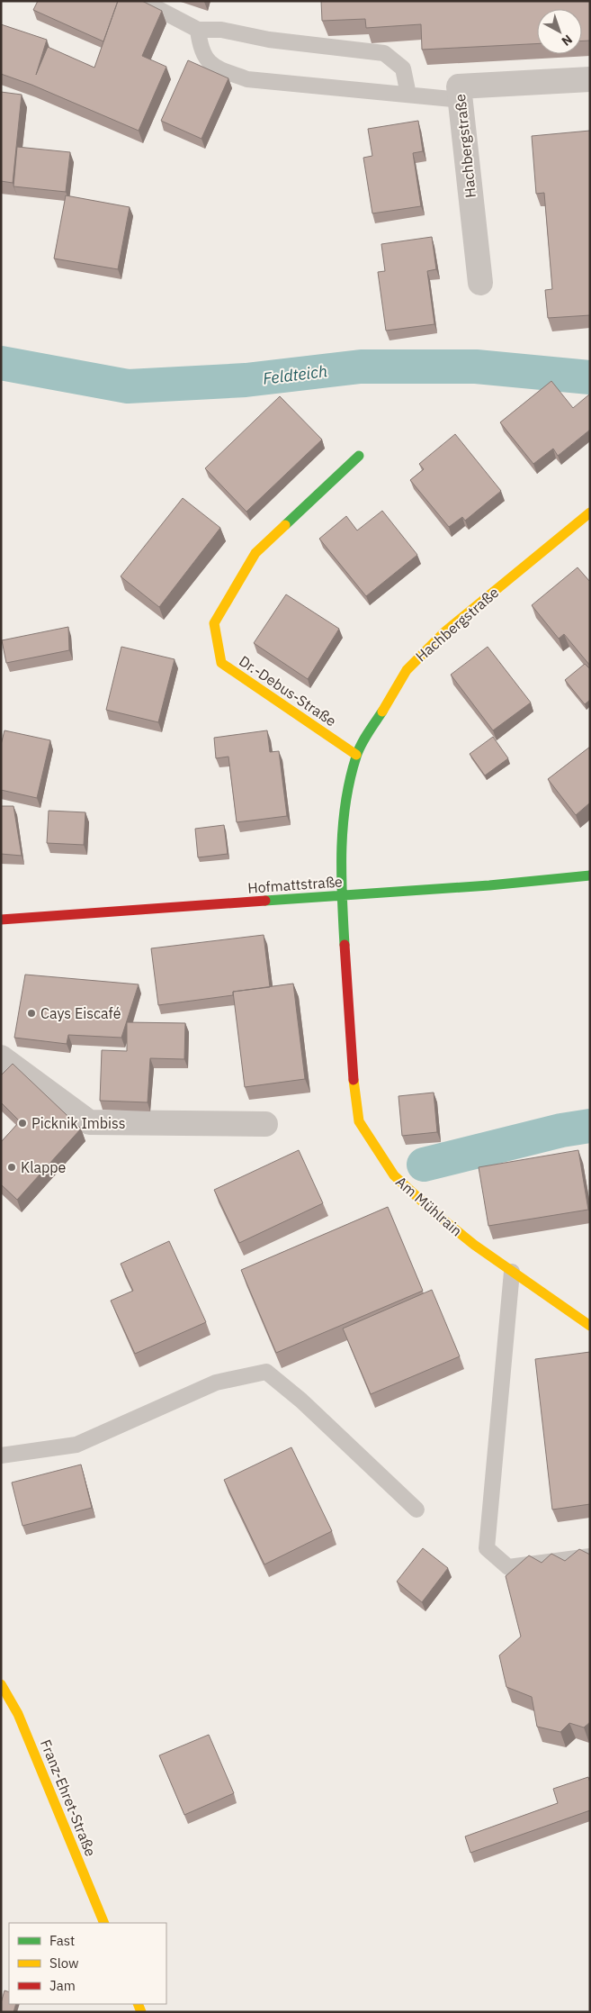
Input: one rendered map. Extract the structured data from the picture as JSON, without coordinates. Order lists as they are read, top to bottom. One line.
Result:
{"streets":{"street":["Hachbergstraße","Dr.-Debus-Straße","Hofmattstraße","Am Mühlrain","Franz-Ehret-Straße"]},"crossings":[["Hachbergstraße","Dr.-Debus-Straße"],["Hachbergstraße","Hofmattstraße"],["Hachbergstraße","Am Mühlrain"],["Hofmattstraße","Am Mühlrain"]],"water":["Feldteich"],"places":["Cays Eiscafé","Picknik Imbiss","Klappe"],"legend":["Fast","Slow","Jam"],"north":"bottom right"}
